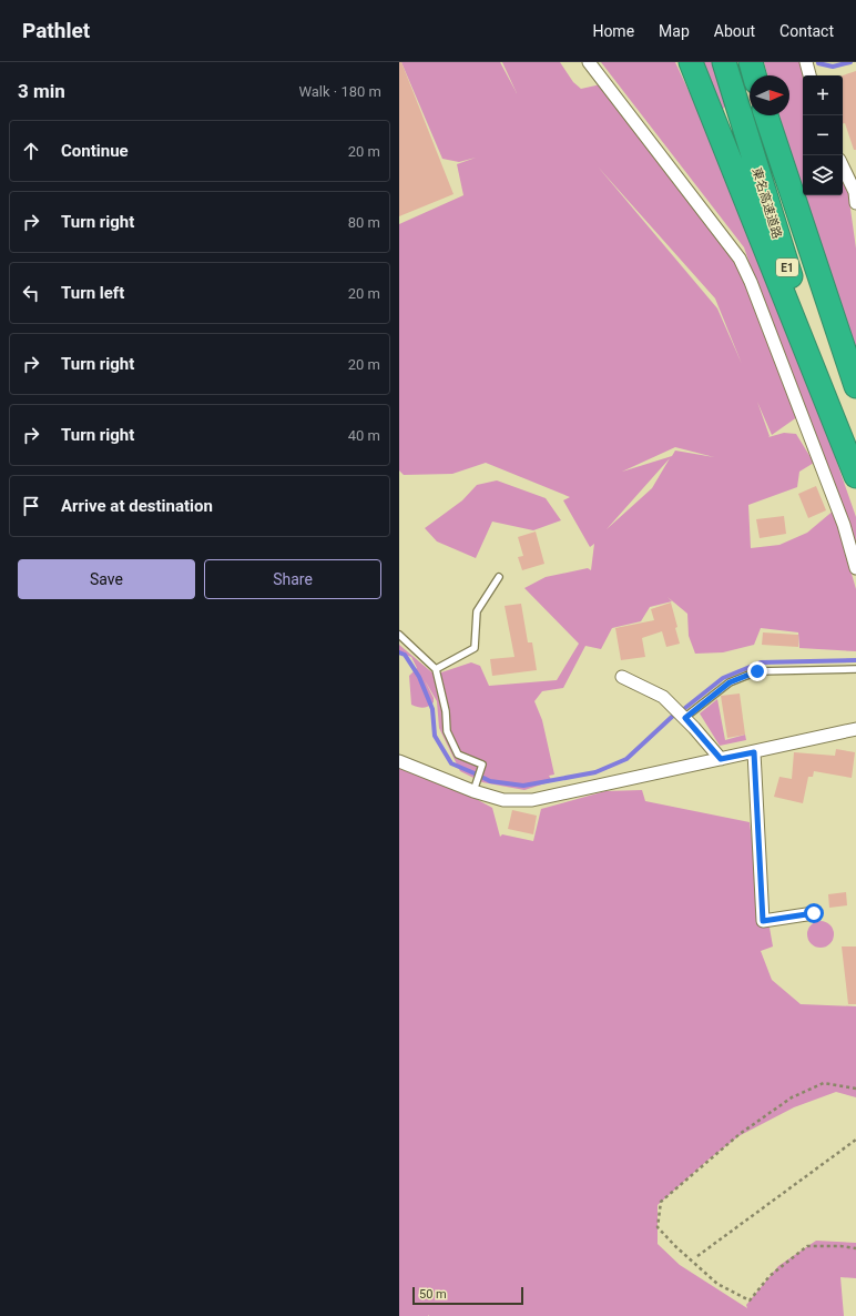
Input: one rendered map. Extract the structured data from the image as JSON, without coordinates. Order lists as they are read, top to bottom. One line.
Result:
{"streets":{"highway":["東名高速道路","E1"]},"scale_bar":"50 m","north":"right","page":{"header":"Pathlet","nav":["Home","Map","About","Contact"],"heading":["3 min","Walk · 180 m"],"map_buttons":["+","−"],"list":[["Continue","20 m"],["Turn right","80 m"],["Turn left","20 m"],["Turn right","20 m"],["Turn right","40 m"],"Arrive at destination"],"buttons":["Save","Share"],"scale":"50 m"}}
